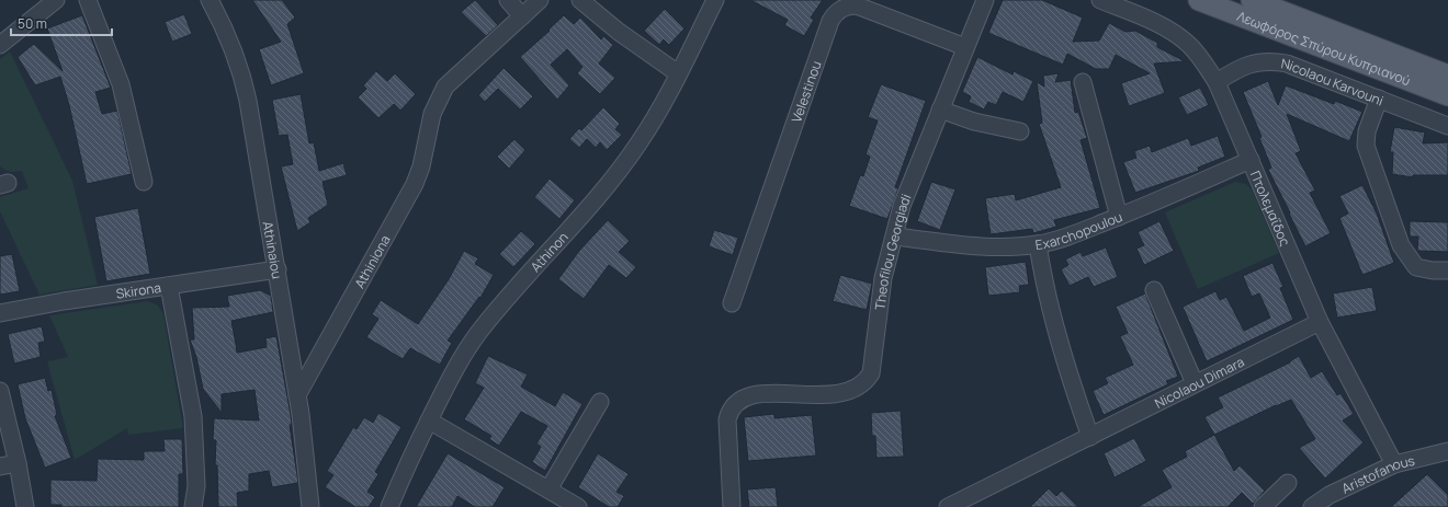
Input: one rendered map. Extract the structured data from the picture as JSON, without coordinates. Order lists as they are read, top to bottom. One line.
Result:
{"streets":{"main road":["Λεωφόρος Σπύρου Κυπριανού"],"street":["Nicolaou Karvouni","Velestinou","Πτολεμαΐδος","Exarchopoulou","Athinaiou","Athinon","Theofilou Georgiadi","Athiniona","Skirona","Nicolaou Dimara","Aristofanous"]},"crossings":[["Nicolaou Karvouni","Πτολεμαΐδος"],["Velestinou","Theofilou Georgiadi"],["Πτολεμαΐδος","Exarchopoulou"],["Πτολεμαΐδος","Nicolaou Dimara"],["Πτολεμαΐδος","Aristofanous"],["Exarchopoulou","Theofilou Georgiadi"],["Athinaiou","Athiniona"],["Athinaiou","Skirona"]],"scale_bar":"50 m"}
